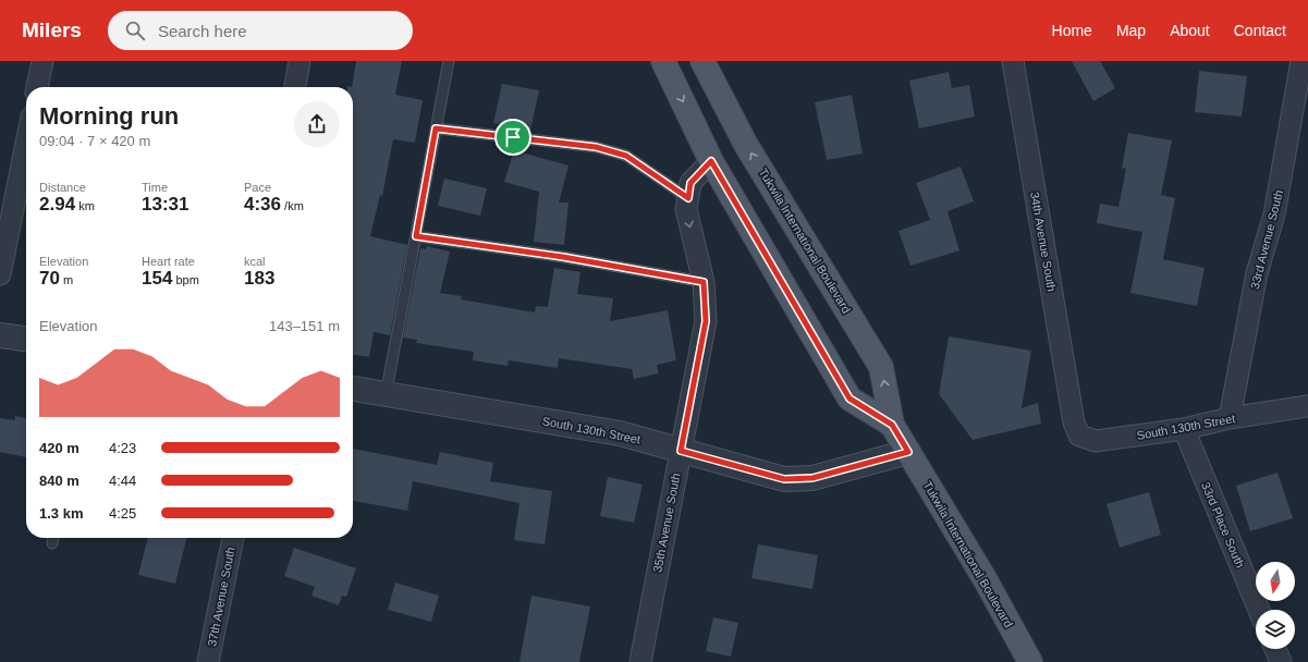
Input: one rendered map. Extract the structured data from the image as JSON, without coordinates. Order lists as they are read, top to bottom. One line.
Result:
{"streets":{"main road":["Tukwila International Boulevard"],"street":["33rd Avenue South","34th Avenue South","South 130th Street","35th Avenue South","33rd Place South","37th Avenue South"]},"crossings":[["33rd Avenue South","South 130th Street"],["Tukwila International Boulevard","South 130th Street"],["Tukwila International Boulevard","35th Avenue South"],["34th Avenue South","South 130th Street"],["South 130th Street","35th Avenue South"],["South 130th Street","33rd Place South"]],"north":"bottom","page":{"header":"Milers","search":"Search here","nav":["Home","Map","About","Contact"],"heading":["Morning run","09:04 · 7 × 420 m"],"stats":[["Distance","2.94 km"],["Time","13:31"],["Pace","4:36 /km"],["Elevation","70 m"],["Heart rate","154 bpm"],["kcal","183"]],"chart":["Elevation","143–151 m"],"list":[{"name":"420 m","note":"4:23"},{"name":"840 m","note":"4:44"},{"name":"1.3 km","note":"4:25"}]}}
